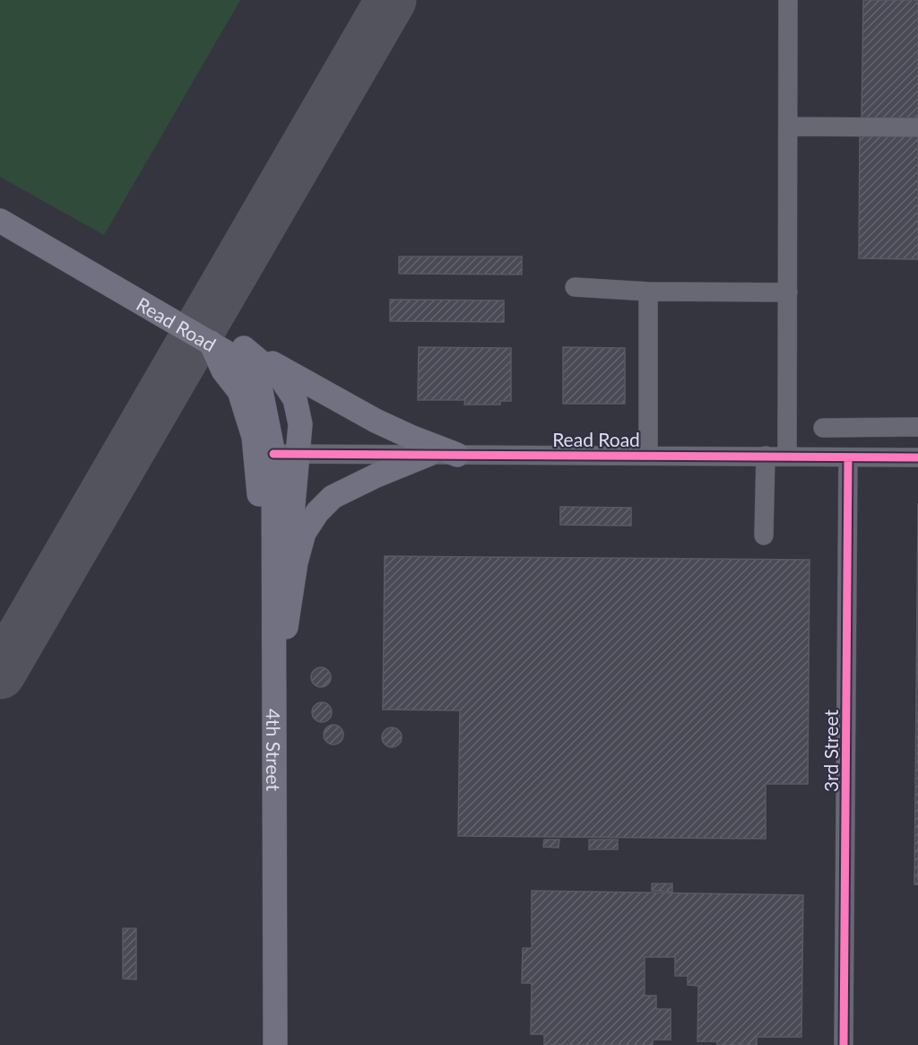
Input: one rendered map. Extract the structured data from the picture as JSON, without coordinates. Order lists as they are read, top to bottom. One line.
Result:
{"streets":{"main road":["Read Road","4th Street"],"street":["3rd Street"]},"crossings":[["Read Road","4th Street"],["Read Road","3rd Street"]]}
